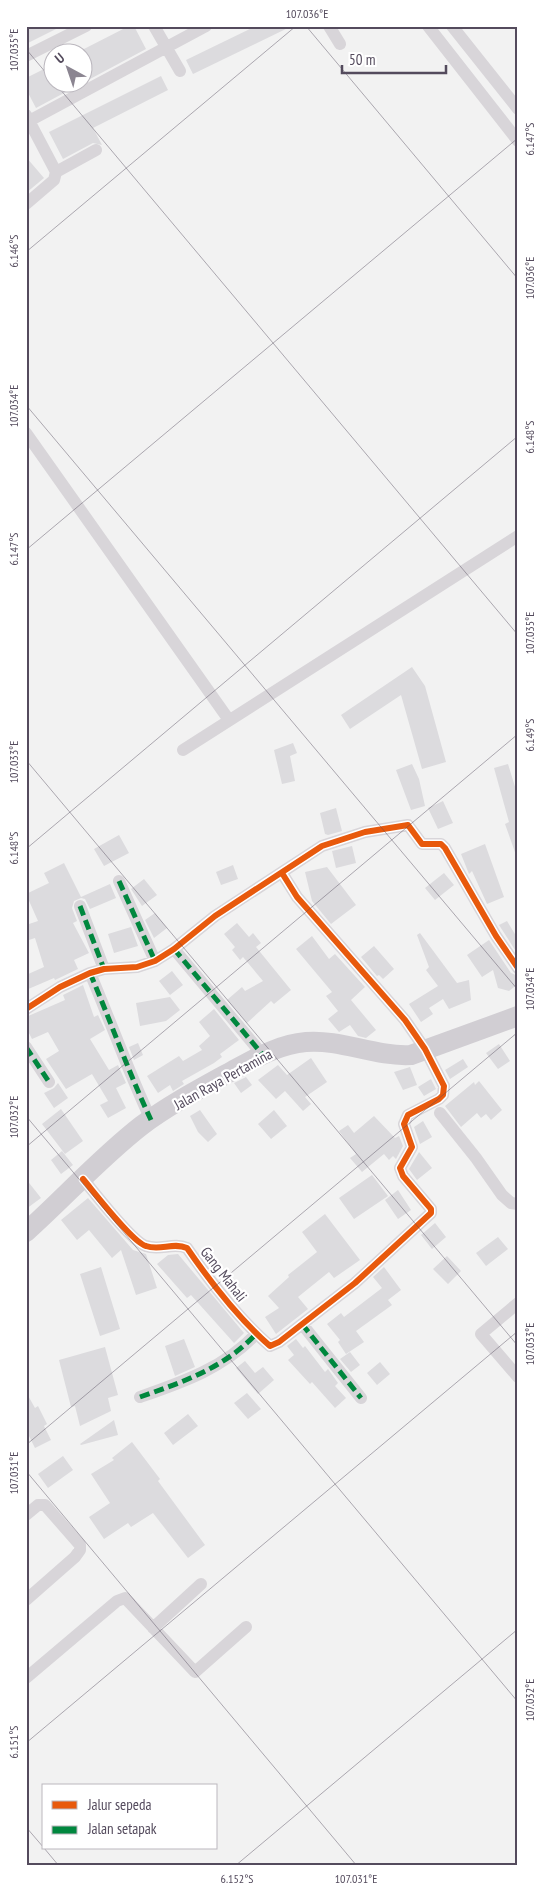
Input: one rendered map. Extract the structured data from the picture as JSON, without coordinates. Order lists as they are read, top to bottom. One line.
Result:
{"streets":{"main road":["Jalan Raya Pertamina"],"street":["Gang Mahali"]},"crossings":[["Jalan Raya Pertamina","Gang Mahali"]],"legend":["Jalur sepeda","Jalan setapak"],"scale_bar":"50 m","north":"top left","coordinates":["107.036°E","107.035°E","6.147°S","6.146°S","107.034°E","6.148°S","6.149°S","107.033°E","107.032°E","107.031°E","6.151°S","6.152°S"]}
